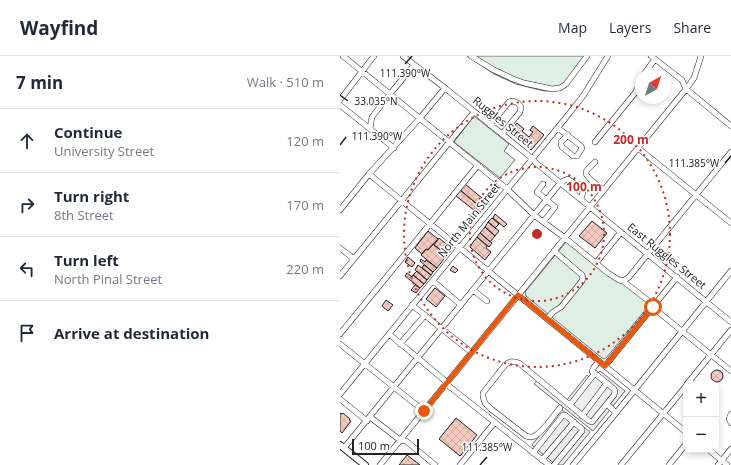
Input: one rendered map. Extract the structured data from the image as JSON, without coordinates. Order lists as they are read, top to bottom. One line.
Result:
{"streets":{"street":["Ruggles Street","North Main Street","East Ruggles Street"]},"crossings":[["Ruggles Street","North Main Street"],["Ruggles Street","East Ruggles Street"]],"scale_bar":"100 m","north":"top right","page":{"header":"Wayfind","nav":["Map","Layers","Share"],"heading":["7 min","Walk · 510 m"],"list":[["Continue","University Street","120 m"],["Turn right","8th Street","170 m"],["Turn left","North Pinal Street","220 m"],"Arrive at destination"],"map_buttons":["+","−"],"scale":"100 m"},"coordinates":["111.390°W","33.035°N","111.385°W"],"rings":["200 m","100 m"]}
